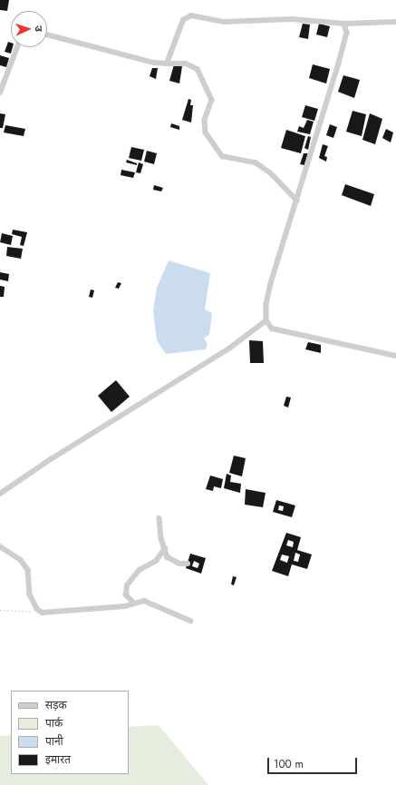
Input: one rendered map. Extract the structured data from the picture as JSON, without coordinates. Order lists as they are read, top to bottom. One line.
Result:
{"legend":["सड़क","पार्क","पानी","इमारत"],"scale_bar":"100 m","north":"right"}
